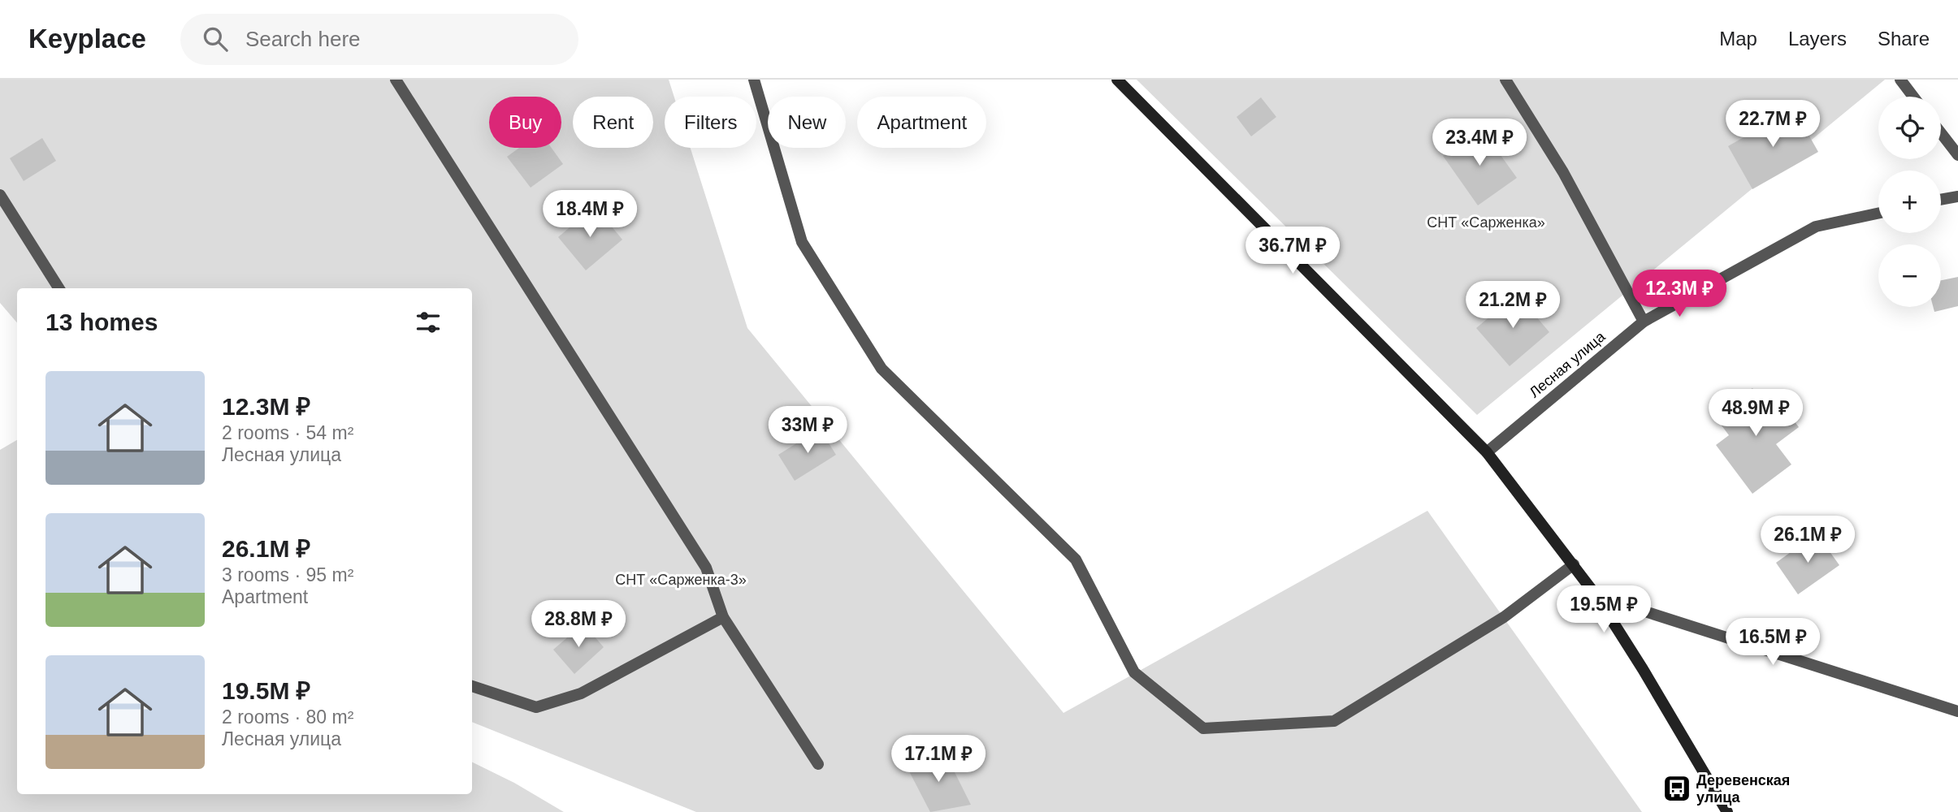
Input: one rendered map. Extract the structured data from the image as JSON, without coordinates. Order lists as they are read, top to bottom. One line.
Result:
{"streets":{"street":["Лесная улица"]},"parks":["СНТ «Сарженка»","СНТ «Сарженка-3»"],"places":{"bus stop":["Деревенская улица"]},"page":{"header":"Keyplace","search":"Search here","nav":["Map","Layers","Share"],"map_buttons":["+","−"],"chip":["Buy","Rent","Filters","New","Apartment"],"price":["22.7M ₽","23.4M ₽","18.4M ₽","36.7M ₽","12.3M ₽","21.2M ₽","48.9M ₽","33M ₽","26.1M ₽","19.5M ₽","28.8M ₽","16.5M ₽","17.1M ₽"],"heading":"13 homes","list":[{"name":"12.3M ₽","note":"2 rooms · 54 m² · Лесная улица"},{"name":"26.1M ₽","note":"3 rooms · 95 m² · Apartment"},{"name":"19.5M ₽","note":"2 rooms · 80 m² · Лесная улица"}]}}
